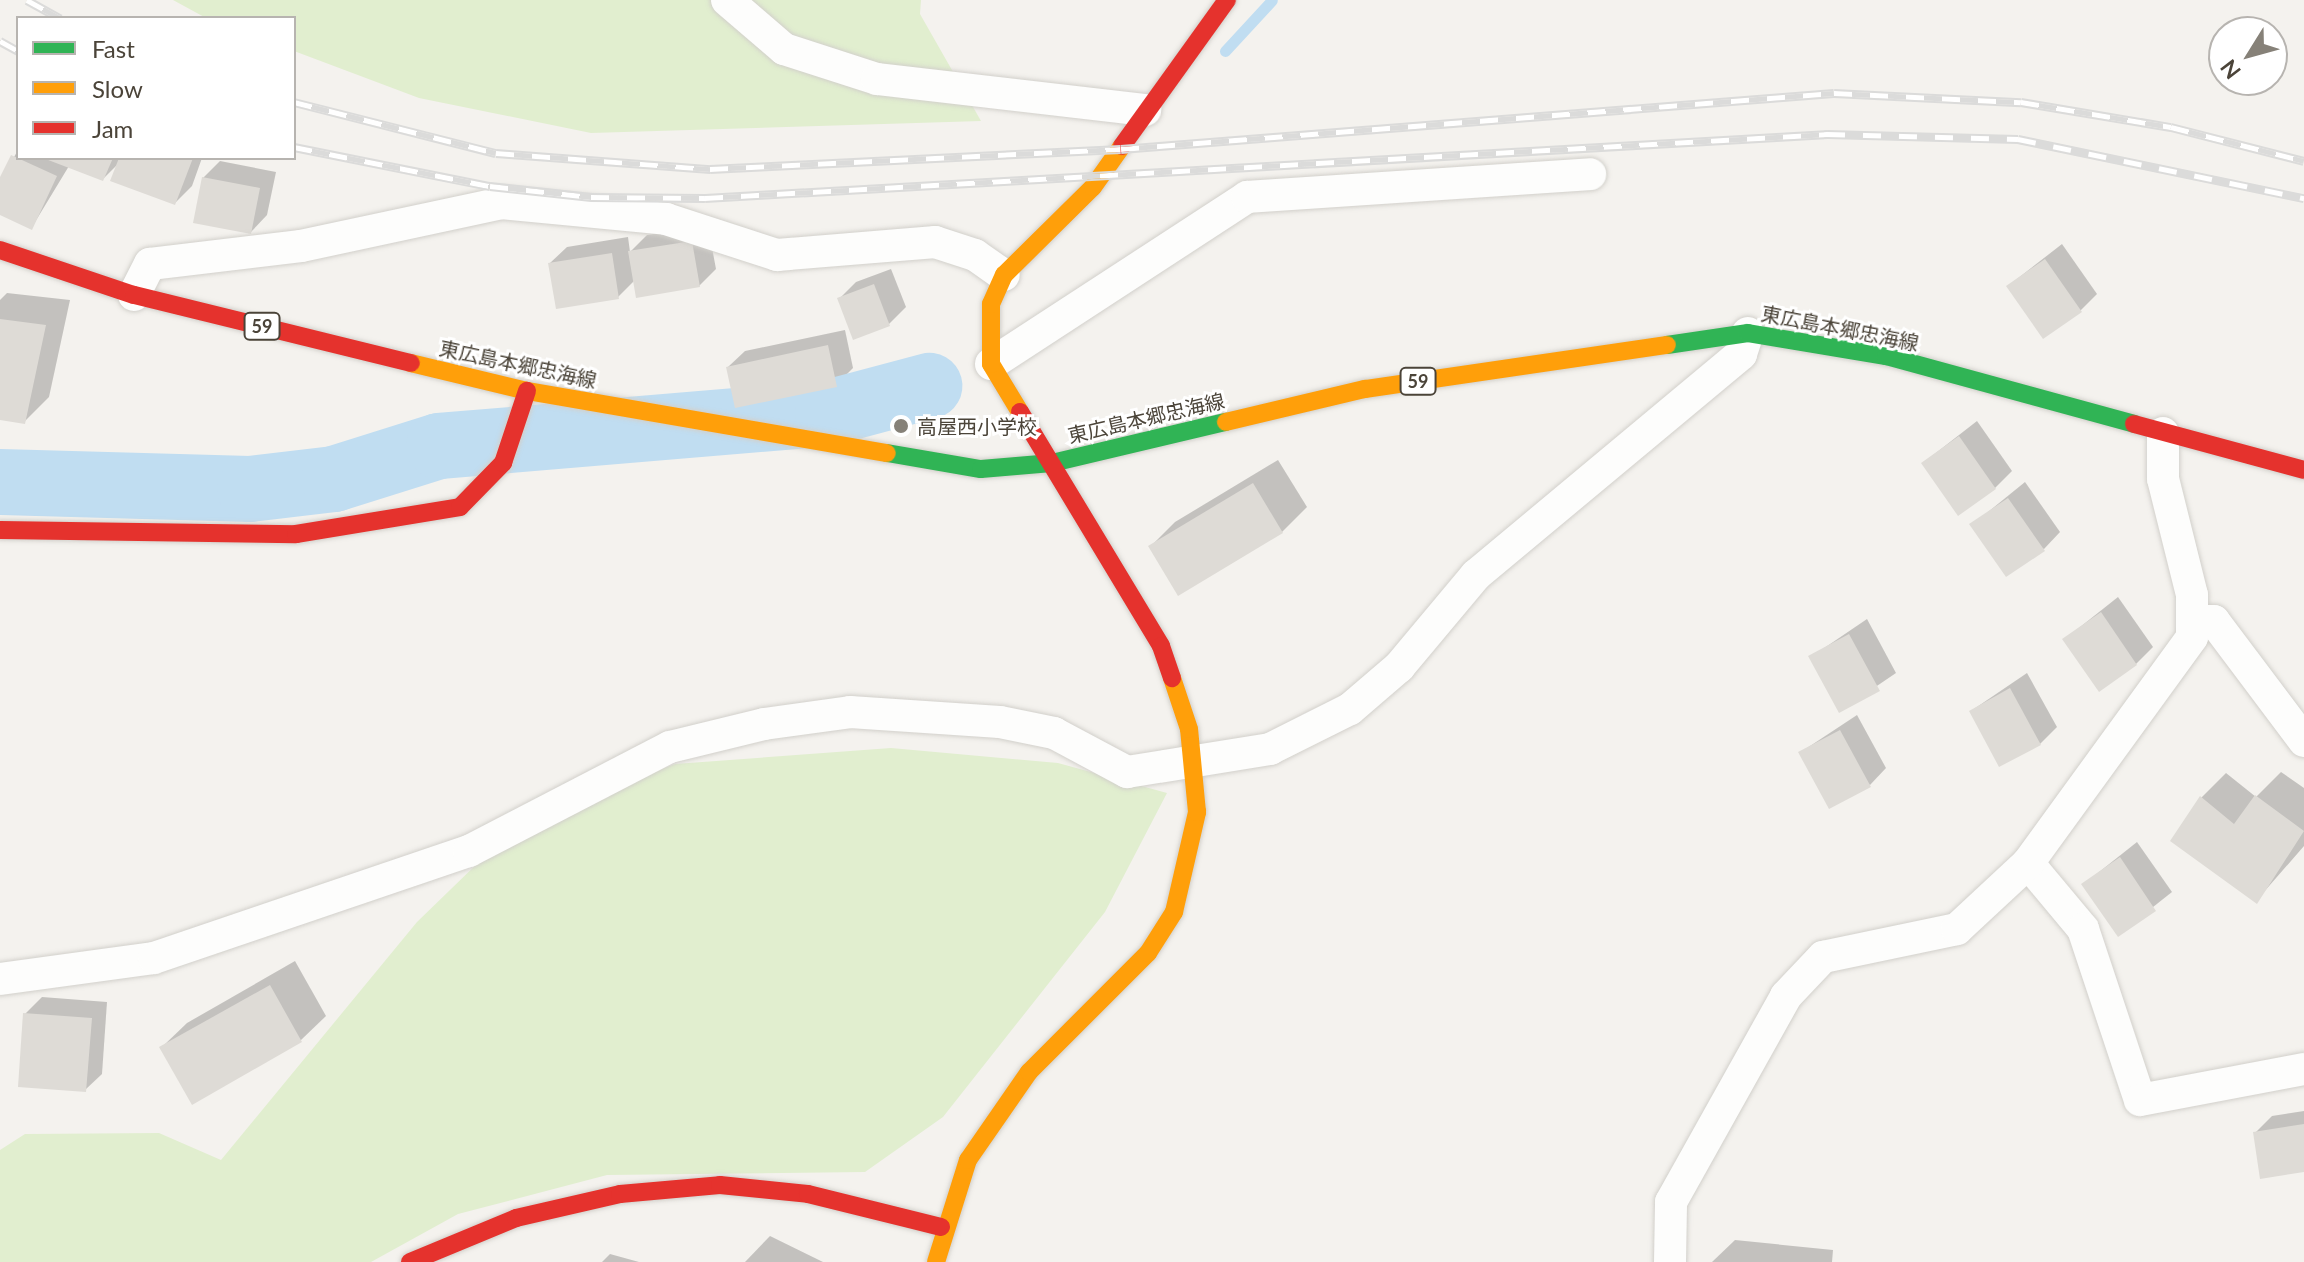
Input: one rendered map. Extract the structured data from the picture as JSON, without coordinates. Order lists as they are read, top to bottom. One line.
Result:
{"streets":{"street":["59","東広島本郷忠海線"]},"places":["高屋西小学校"],"legend":["Fast","Slow","Jam"],"north":"bottom left"}
